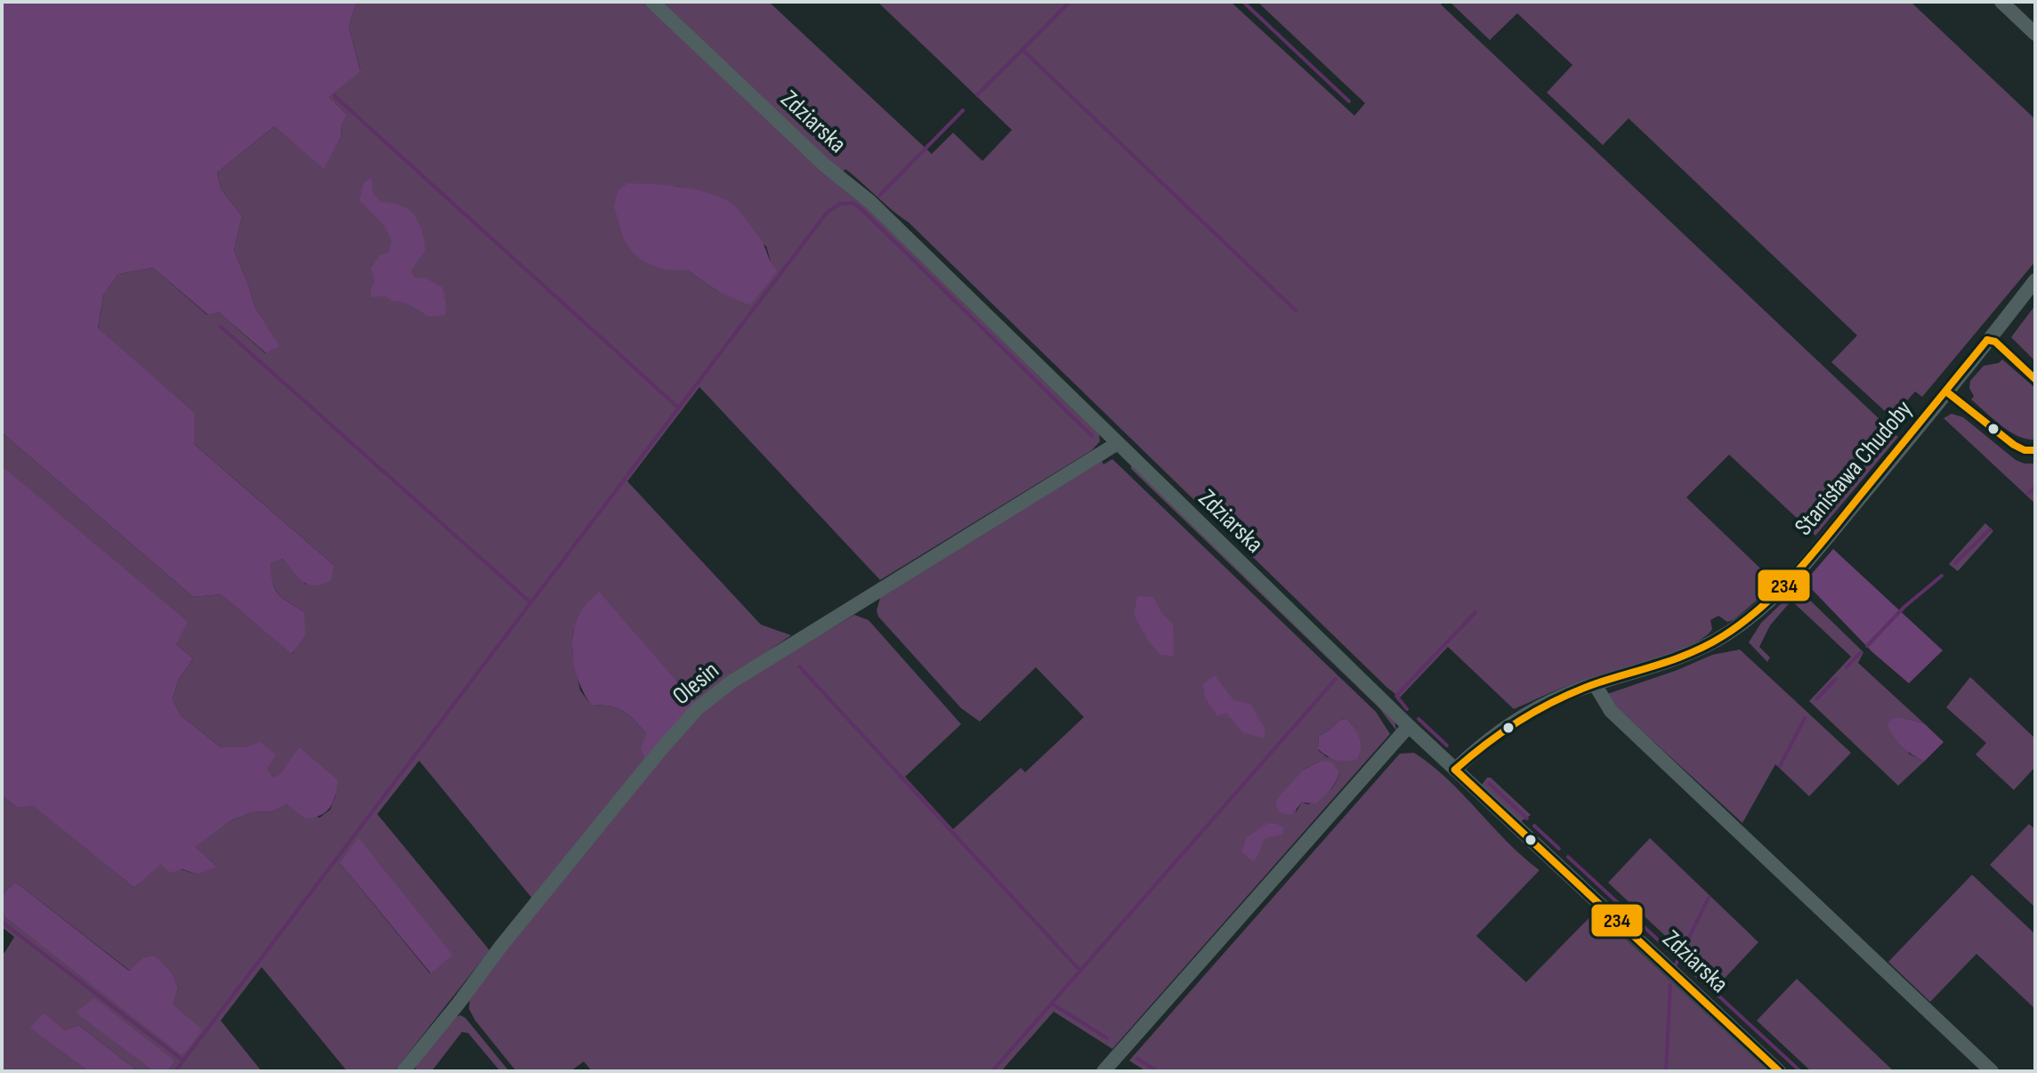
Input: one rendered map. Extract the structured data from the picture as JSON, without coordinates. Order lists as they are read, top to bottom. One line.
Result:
{"streets":{"street":["Zdziarska","Stanisława Chudoby","Olesin"]},"crossings":[["Zdziarska","Stanisława Chudoby"],["Zdziarska","Olesin"]],"lines":["transit line 234"]}
